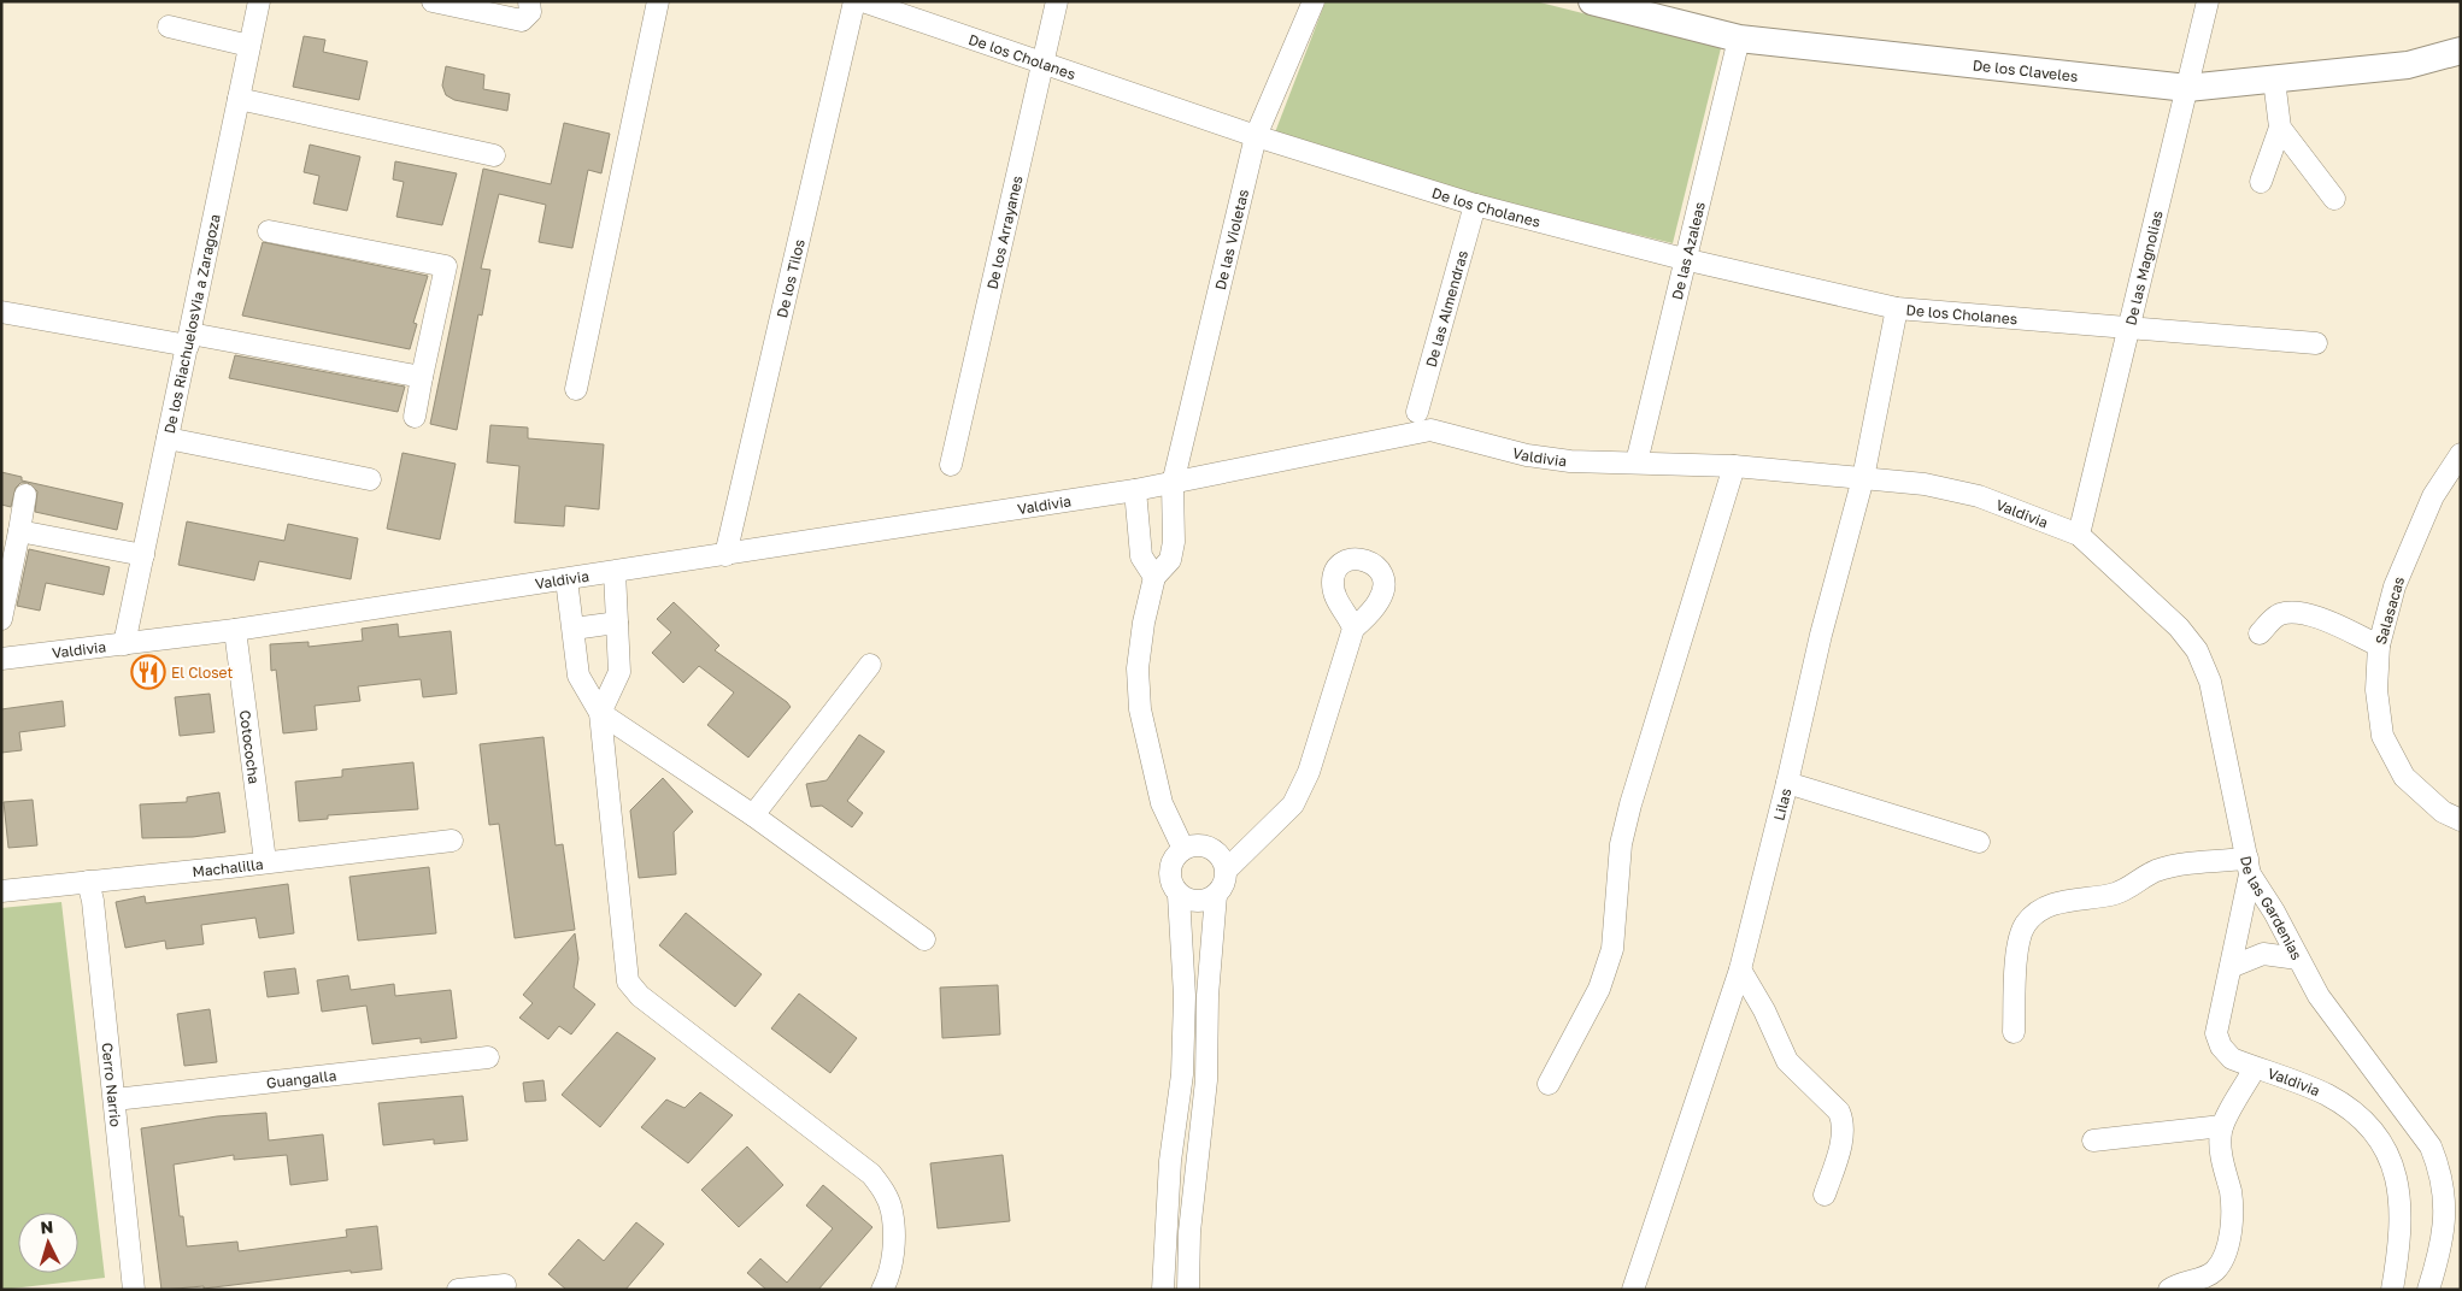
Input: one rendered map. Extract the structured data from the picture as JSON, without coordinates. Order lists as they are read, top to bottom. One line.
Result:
{"streets":{"main road":["De los Claveles"],"street":["De los Cholanes","De los Arrayanes","De las Violetas","De las Azaleas","De las Magnolias","De los Tilos","De las Almendras","De los RiachuelosVia a Zaragoza","Valdivia","Salasacas","Cotococha","Lilas","Machalilla","De las Gardenias","Guangalla","Cerro Narrio"]},"crossings":[["De los Cholanes","De los Arrayanes"],["De los Cholanes","De las Violetas"],["De los Cholanes","De las Azaleas"],["De los Cholanes","De las Magnolias"],["De los Cholanes","De las Almendras"],["De los Cholanes","Lilas"],["De los Claveles","De las Azaleas"],["De los Claveles","De las Magnolias"],["De las Violetas","Valdivia"],["De las Azaleas","Valdivia"],["De las Magnolias","Valdivia"],["De las Magnolias","De las Gardenias"],["De los Tilos","Valdivia"],["De los RiachuelosVia a Zaragoza","Valdivia"],["Valdivia","Cotococha"],["Valdivia","Lilas"],["Valdivia","De las Gardenias"],["Cotococha","Machalilla"],["Machalilla","Cerro Narrio"],["Guangalla","Cerro Narrio"]],"places":{"restaurant":["El Closet"]},"north":"top"}
